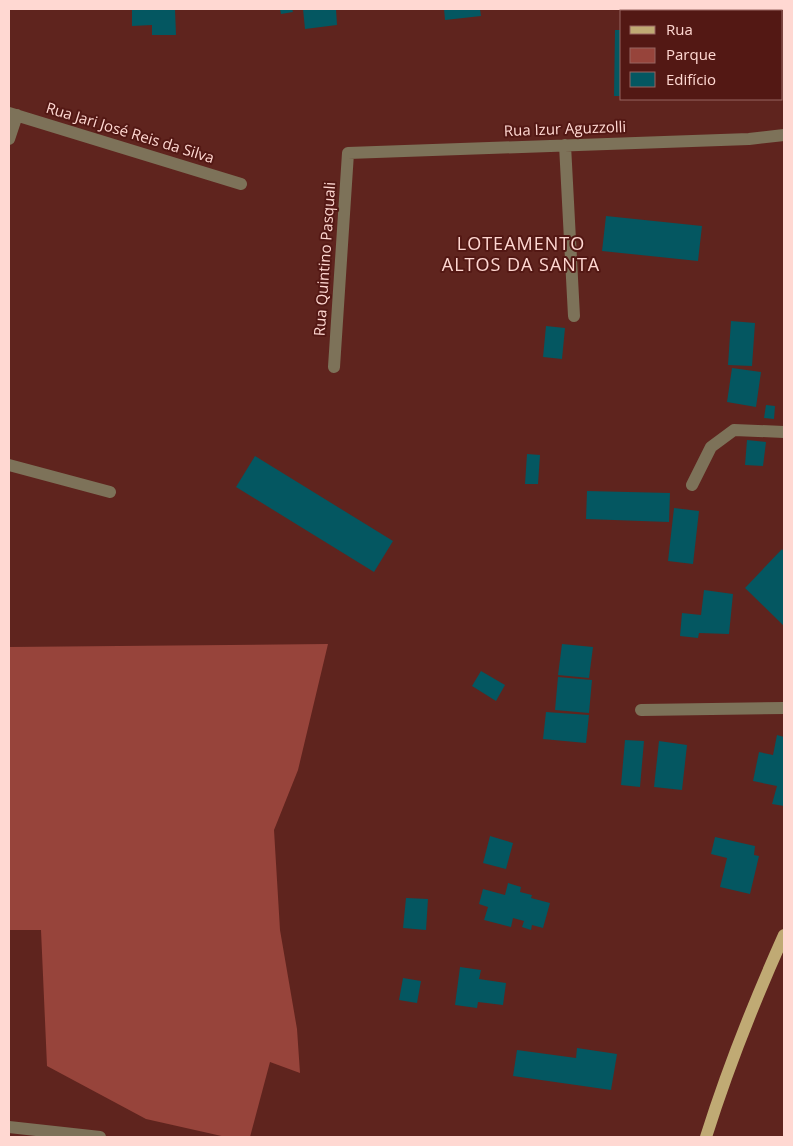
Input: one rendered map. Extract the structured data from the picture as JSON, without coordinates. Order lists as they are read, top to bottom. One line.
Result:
{"streets":{"street":["Rua Izur Aguzzolli","Rua Jari José Reis da Silva","Rua Quintino Pasquali"]},"crossings":[["Rua Izur Aguzzolli","Rua Quintino Pasquali"]],"districts":["LOTEAMENTO ALTOS DA SANTA"],"legend":["Rua","Parque","Edifício"]}
